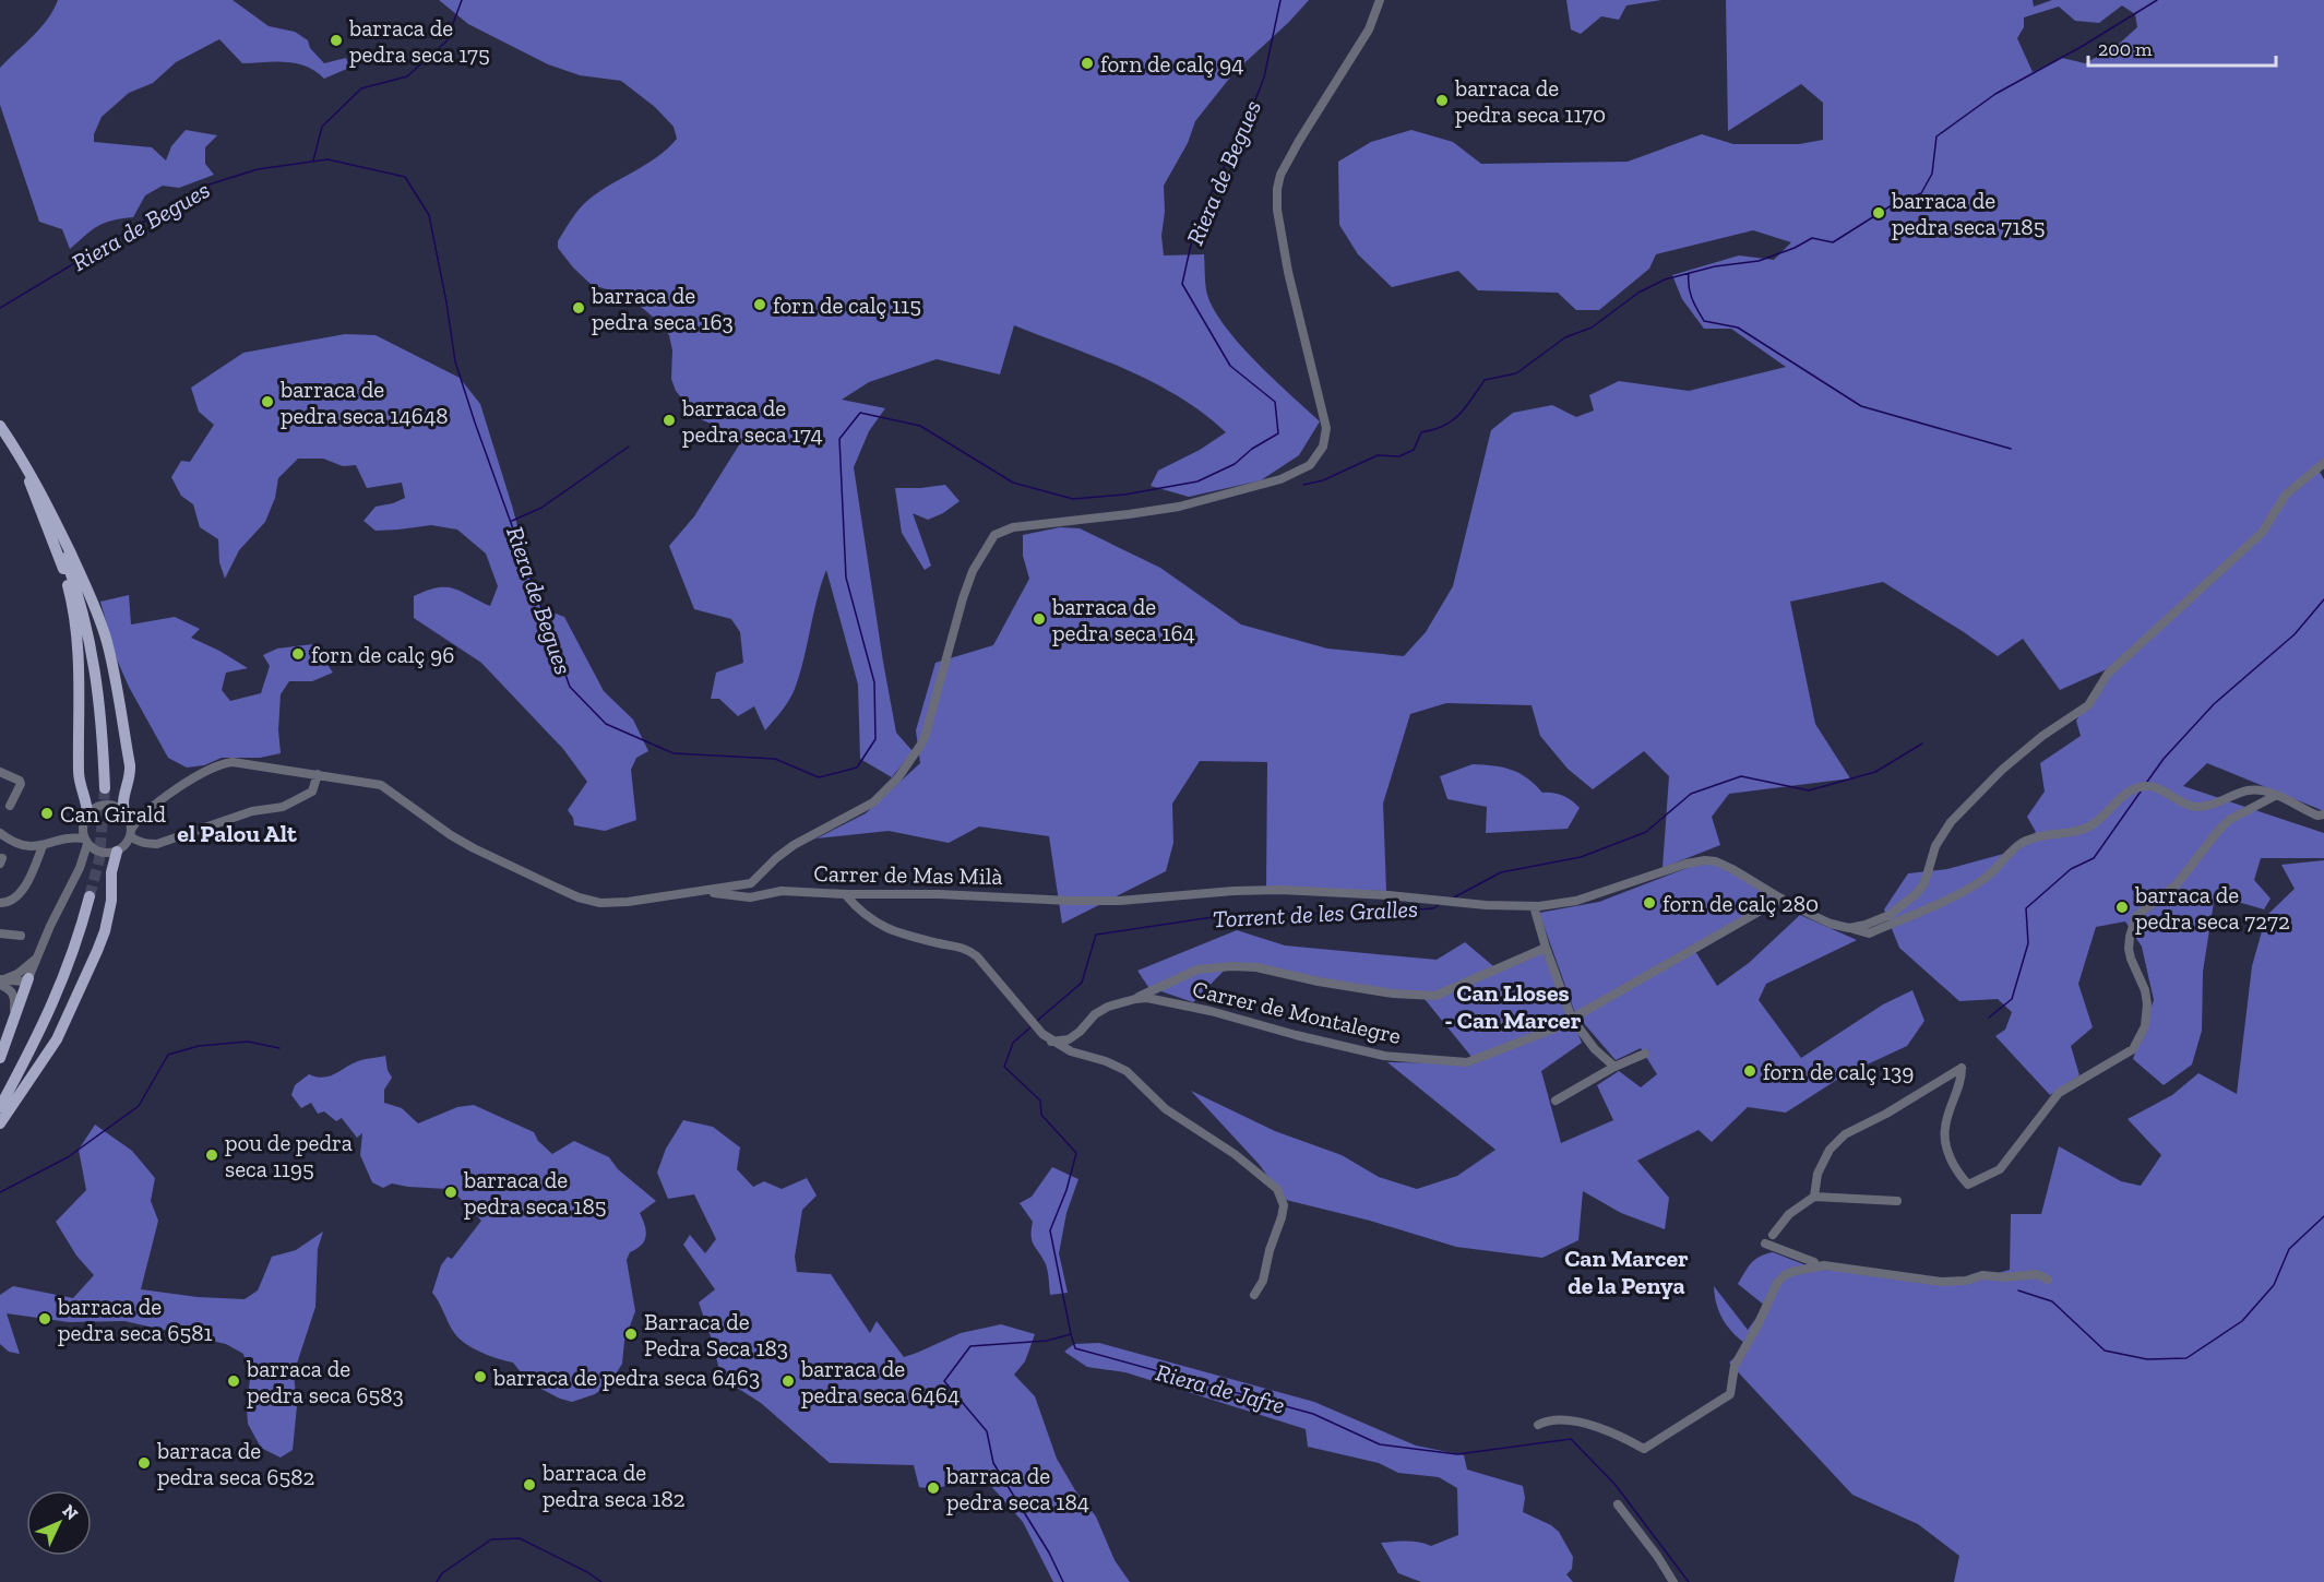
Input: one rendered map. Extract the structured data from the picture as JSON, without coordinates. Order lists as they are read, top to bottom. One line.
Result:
{"streets":{"street":["Carrer de Mas Milà","Carrer de Montalegre"]},"crossings":[["Carrer de Mas Milà","Carrer de Montalegre"]],"districts":["el Palou Alt","Can Lloses - Can Marcer","Can Marcer de la Penya"],"water":["Riera de Begues","Torrent de les Gralles","Riera de Jafre"],"places":["barraca de pedra seca 175","forn de calç 94","barraca de pedra seca 1170","barraca de pedra seca 7185","forn de calç 115","barraca de pedra seca 163","barraca de pedra seca 14648","barraca de pedra seca 174","barraca de pedra seca 164","forn de calç 96","Can Girald","forn de calç 280","barraca de pedra seca 7272","forn de calç 139","pou de pedra seca 1195","barraca de pedra seca 185","barraca de pedra seca 6581","Barraca de Pedra Seca 183","barraca de pedra seca 6463","barraca de pedra seca 6583","barraca de pedra seca 6464","barraca de pedra seca 6582","barraca de pedra seca 182","barraca de pedra seca 184"],"scale_bar":"200 m","north":"top right"}
